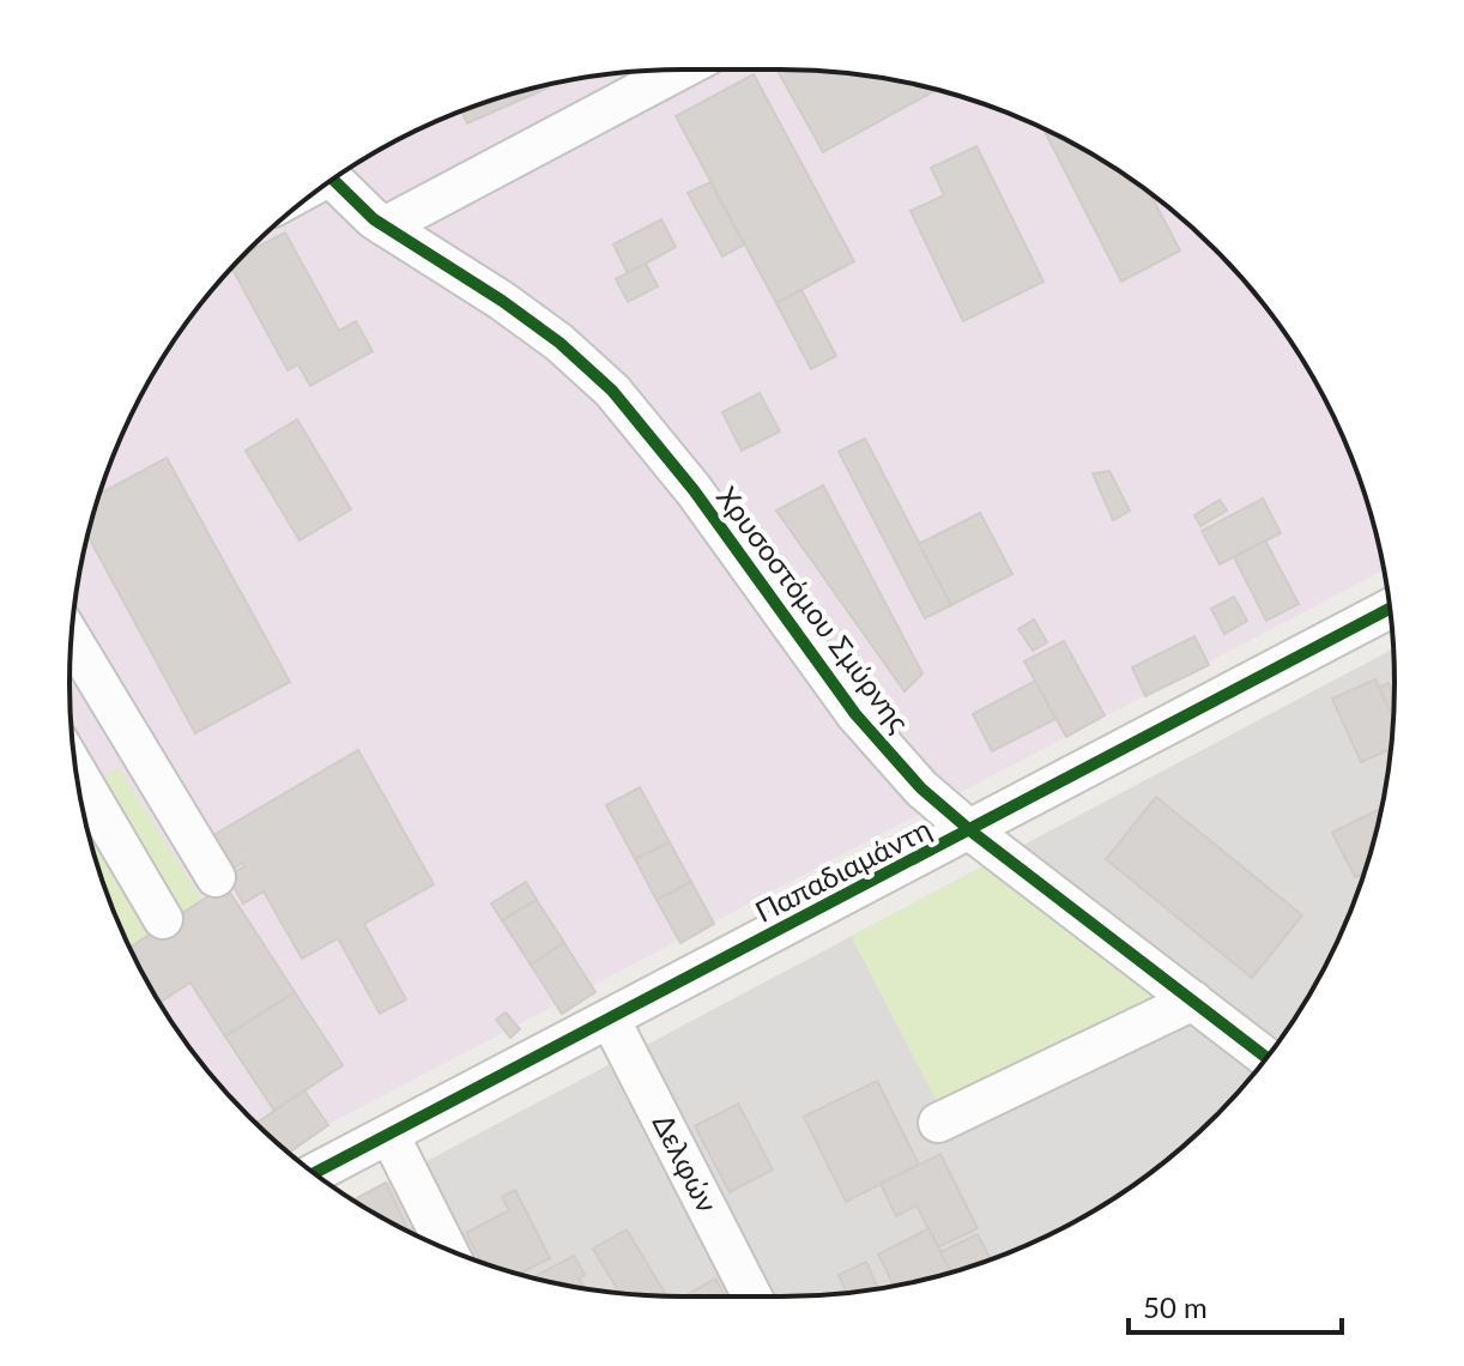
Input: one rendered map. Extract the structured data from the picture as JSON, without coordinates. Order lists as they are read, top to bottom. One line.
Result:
{"streets":{"street":["Χρυσοστόμου Σμύρνης","Παπαδιαμάντη","Δελφών"]},"crossings":[["Χρυσοστόμου Σμύρνης","Παπαδιαμάντη"],["Παπαδιαμάντη","Δελφών"]],"scale_bar":"50 m"}
